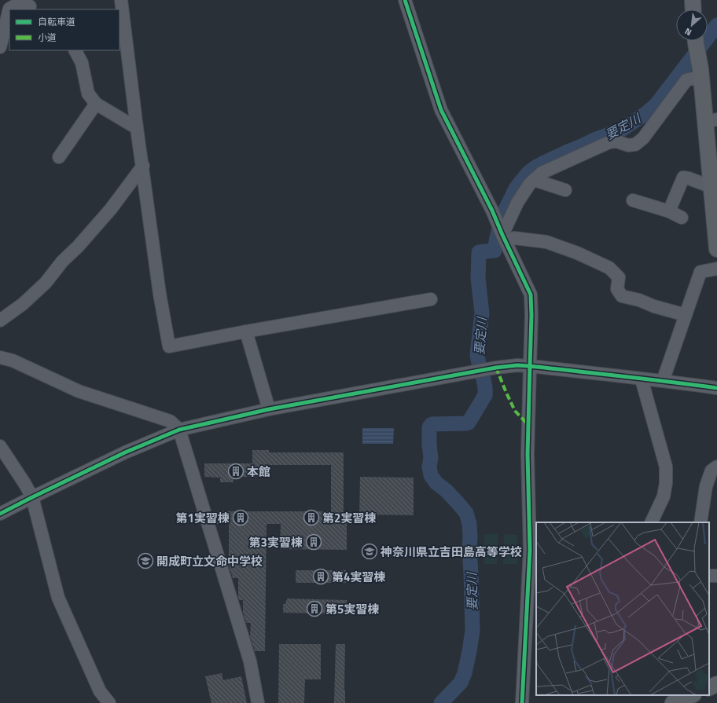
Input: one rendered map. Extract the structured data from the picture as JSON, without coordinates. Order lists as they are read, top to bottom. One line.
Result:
{"water":["要定川"],"places":{"building":["本館","第1実習棟","第2実習棟","第3実習棟","第4実習棟","第5実習棟"],"school or university":["神奈川県立吉田島高等学校","開成町立文命中学校"]},"legend":["自転車道","小道"],"north":"bottom left"}
